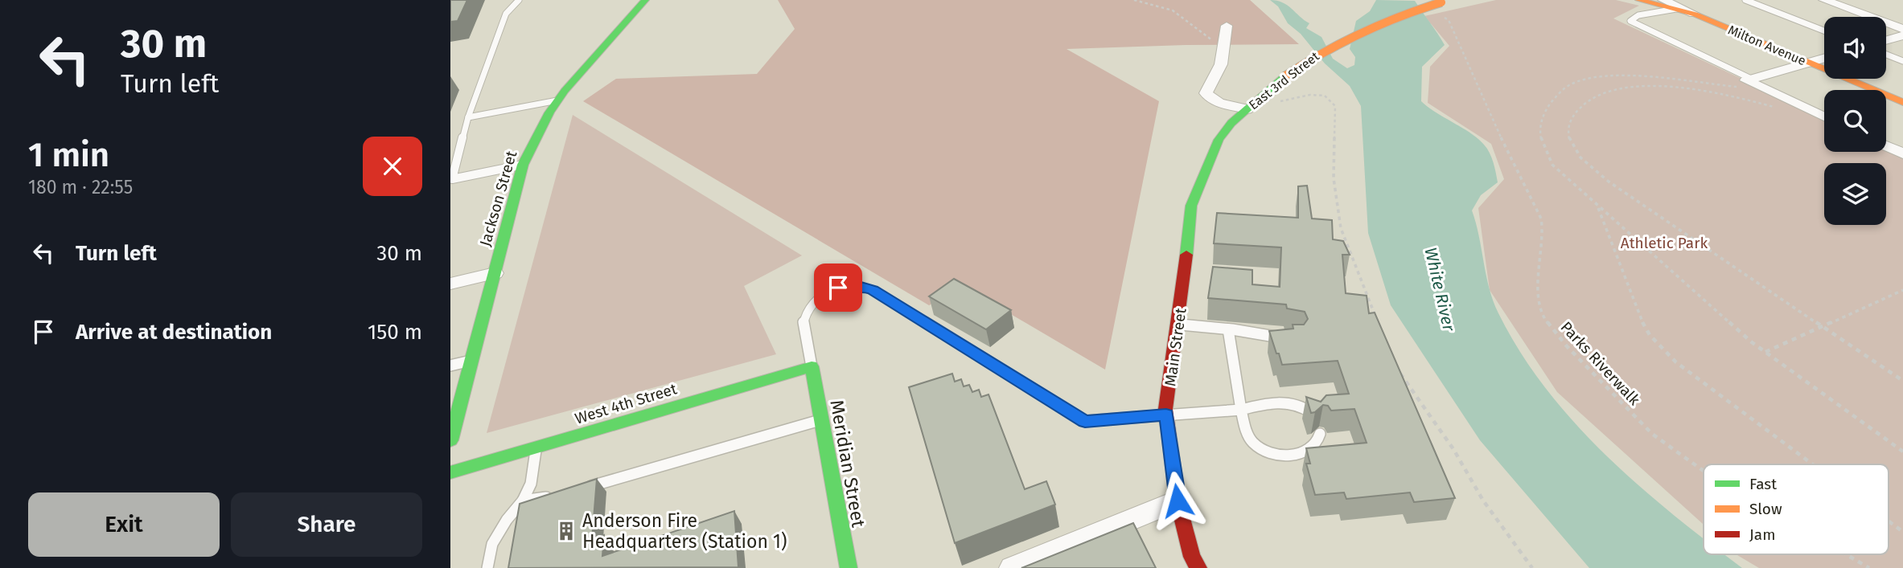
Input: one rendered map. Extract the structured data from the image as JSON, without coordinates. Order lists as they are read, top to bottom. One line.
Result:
{"streets":{"main road":["Milton Avenue","East 3rd Street","Jackson Street","Main Street","West 4th Street","Meridian Street"],"path":["Parks Riverwalk"]},"crossings":[["East 3rd Street","Main Street"],["East 3rd Street","Parks Riverwalk"],["West 4th Street","Meridian Street"]],"water":["White River"],"parks":["Athletic Park"],"places":{"building":["Anderson Fire Headquarters (Station 1)"]},"legend":["Fast","Slow","Jam"],"page":{"turn":["30 m","Turn left"],"heading":["1 min","180 m · 22:55"],"list":[{"name":"Turn left","value":"30 m"},{"name":"Arrive at destination","value":"150 m"}],"buttons":["Exit","Share"]}}
